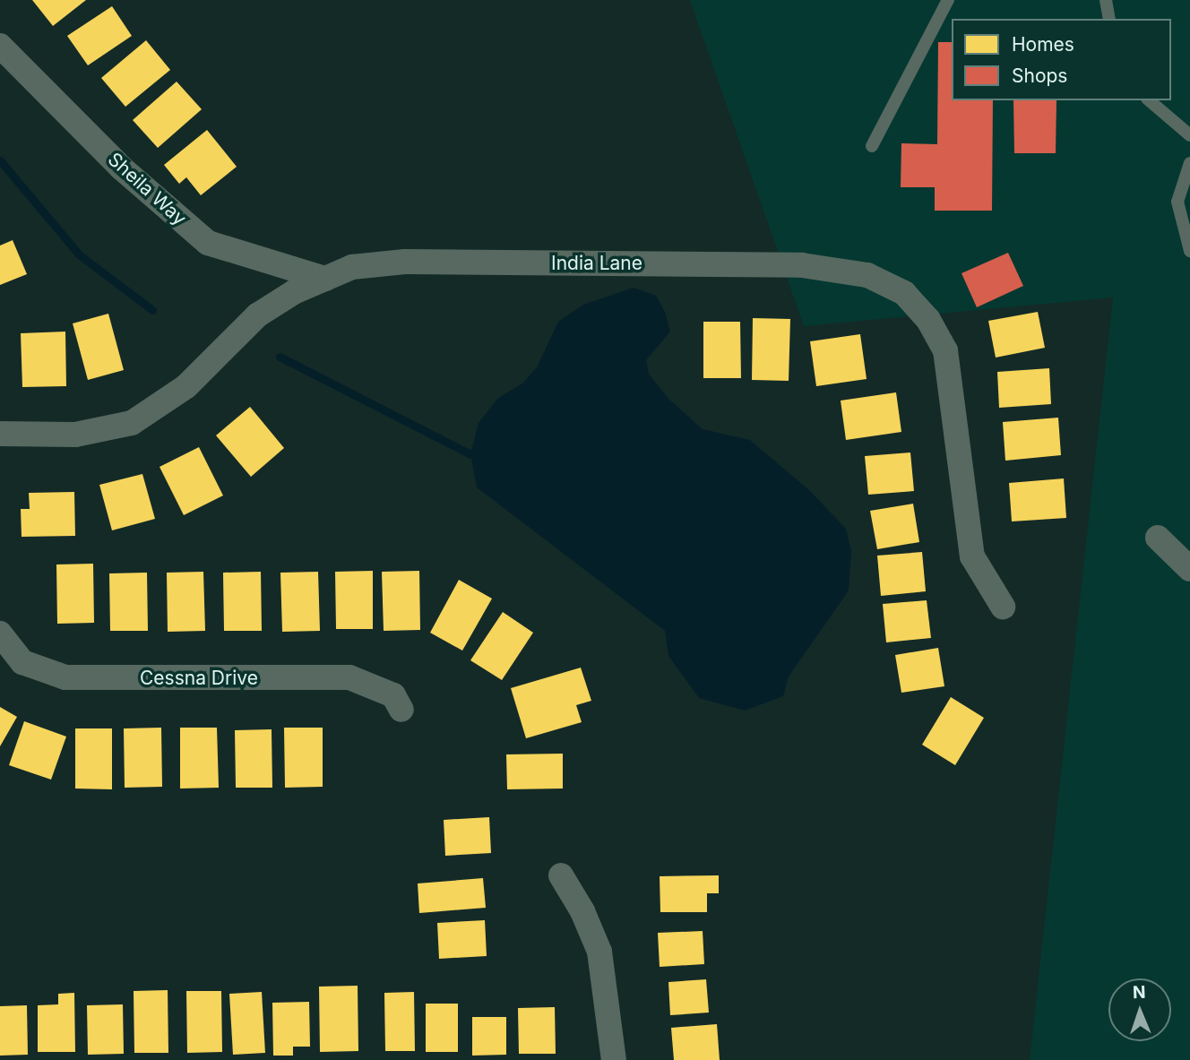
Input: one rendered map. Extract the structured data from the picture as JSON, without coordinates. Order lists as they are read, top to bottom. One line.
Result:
{"streets":{"street":["Sheila Way","India Lane","Cessna Drive"]},"crossings":[["Sheila Way","India Lane"]],"legend":["Homes","Shops"],"north":"top"}
